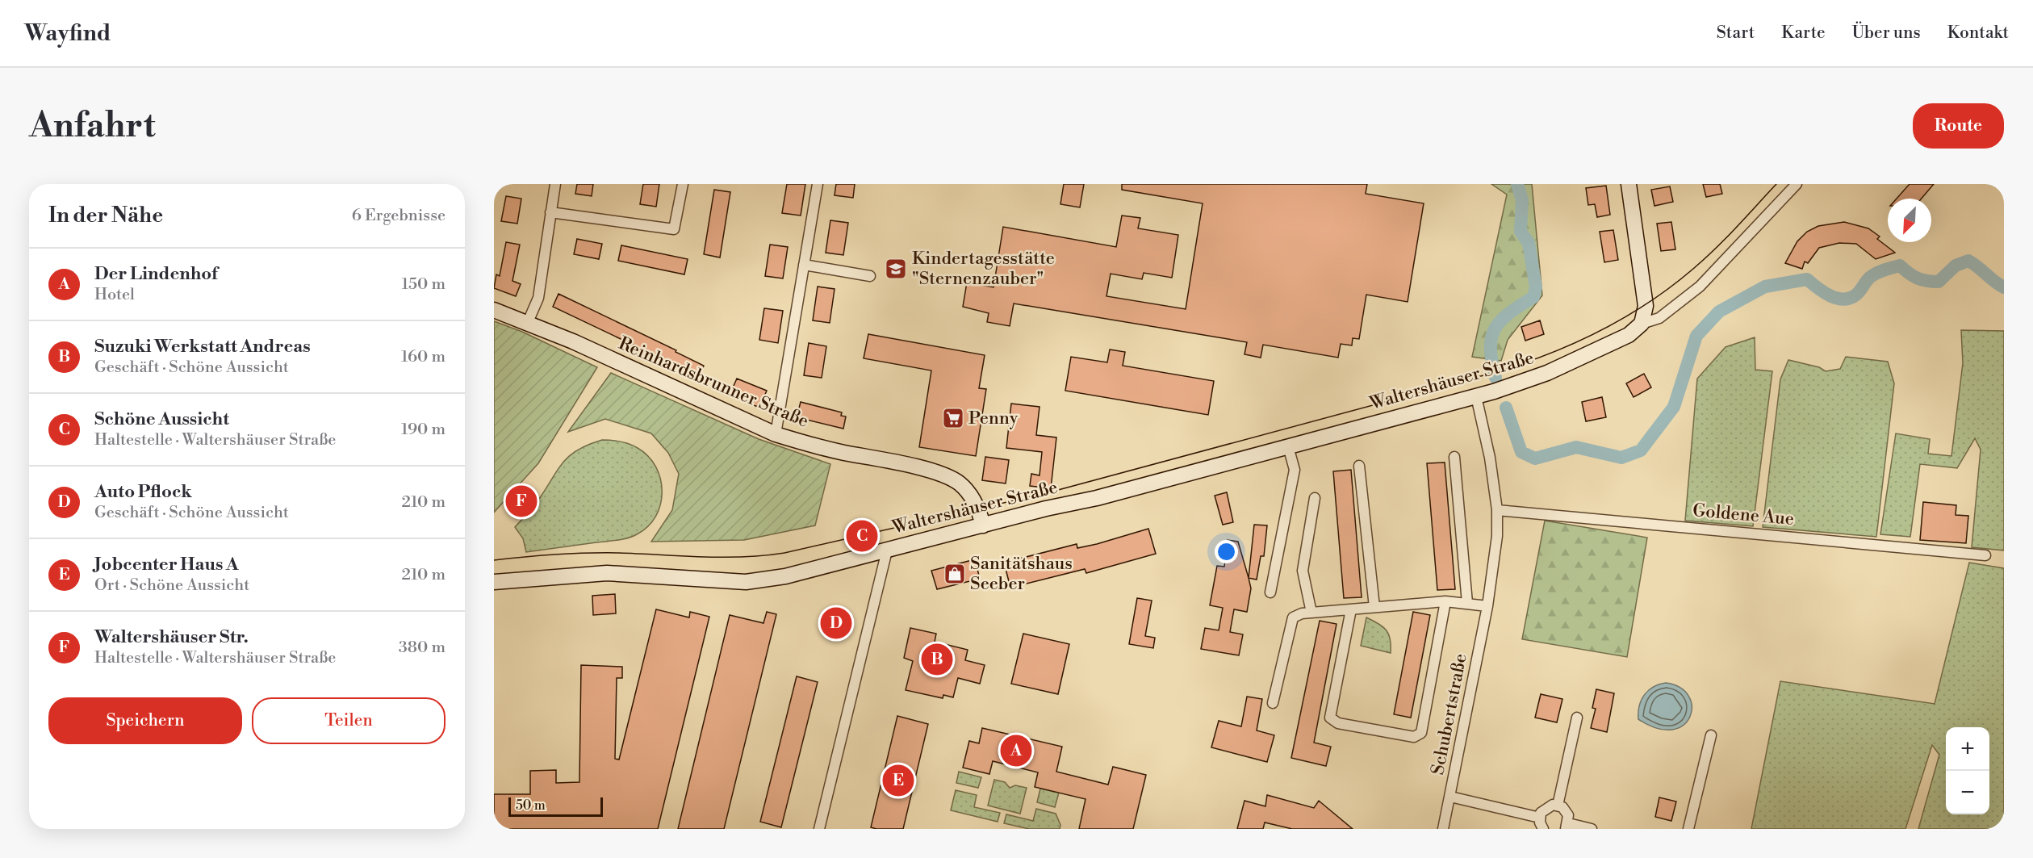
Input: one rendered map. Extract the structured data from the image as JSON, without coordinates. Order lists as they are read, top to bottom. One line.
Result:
{"streets":{"main road":["Waltershäuser Straße","Reinhardsbrunner Straße"],"street":["Goldene Aue","Schubertstraße"]},"crossings":[["Waltershäuser Straße","Reinhardsbrunner Straße"],["Waltershäuser Straße","Schubertstraße"],["Goldene Aue","Schubertstraße"]],"places":{"school or university":["Kindertagesstätte \"Sternenzauber\""],"supermarket":["Penny"],"shop":["Sanitätshaus Seeber"]},"scale_bar":"50 m","north":"bottom left","page":{"header":"Wayfind","nav":["Start","Karte","Über uns","Kontakt"],"buttons":["Route",["Speichern","Teilen"]],"title":"Anfahrt","heading":["In der Nähe","6 Ergebnisse"],"list":[{"mark":"A","name":"Der Lindenhof","note":"Hotel","value":"150 m"},{"mark":"B","name":"Suzuki Werkstatt Andreas","note":"Geschäft · Schöne Aussicht","value":"160 m"},{"mark":"C","name":"Schöne Aussicht","note":"Haltestelle · Waltershäuser Straße","value":"190 m"},{"mark":"D","name":"Auto Pflock","note":"Geschäft · Schöne Aussicht","value":"210 m"},{"mark":"E","name":"Jobcenter Haus A","note":"Ort · Schöne Aussicht","value":"210 m"},{"mark":"F","name":"Waltershäuser Str.","note":"Haltestelle · Waltershäuser Straße","value":"380 m"}],"pins":["F","C","D","B","A","E"],"map_buttons":["+","−"],"scale":"50 m"}}
